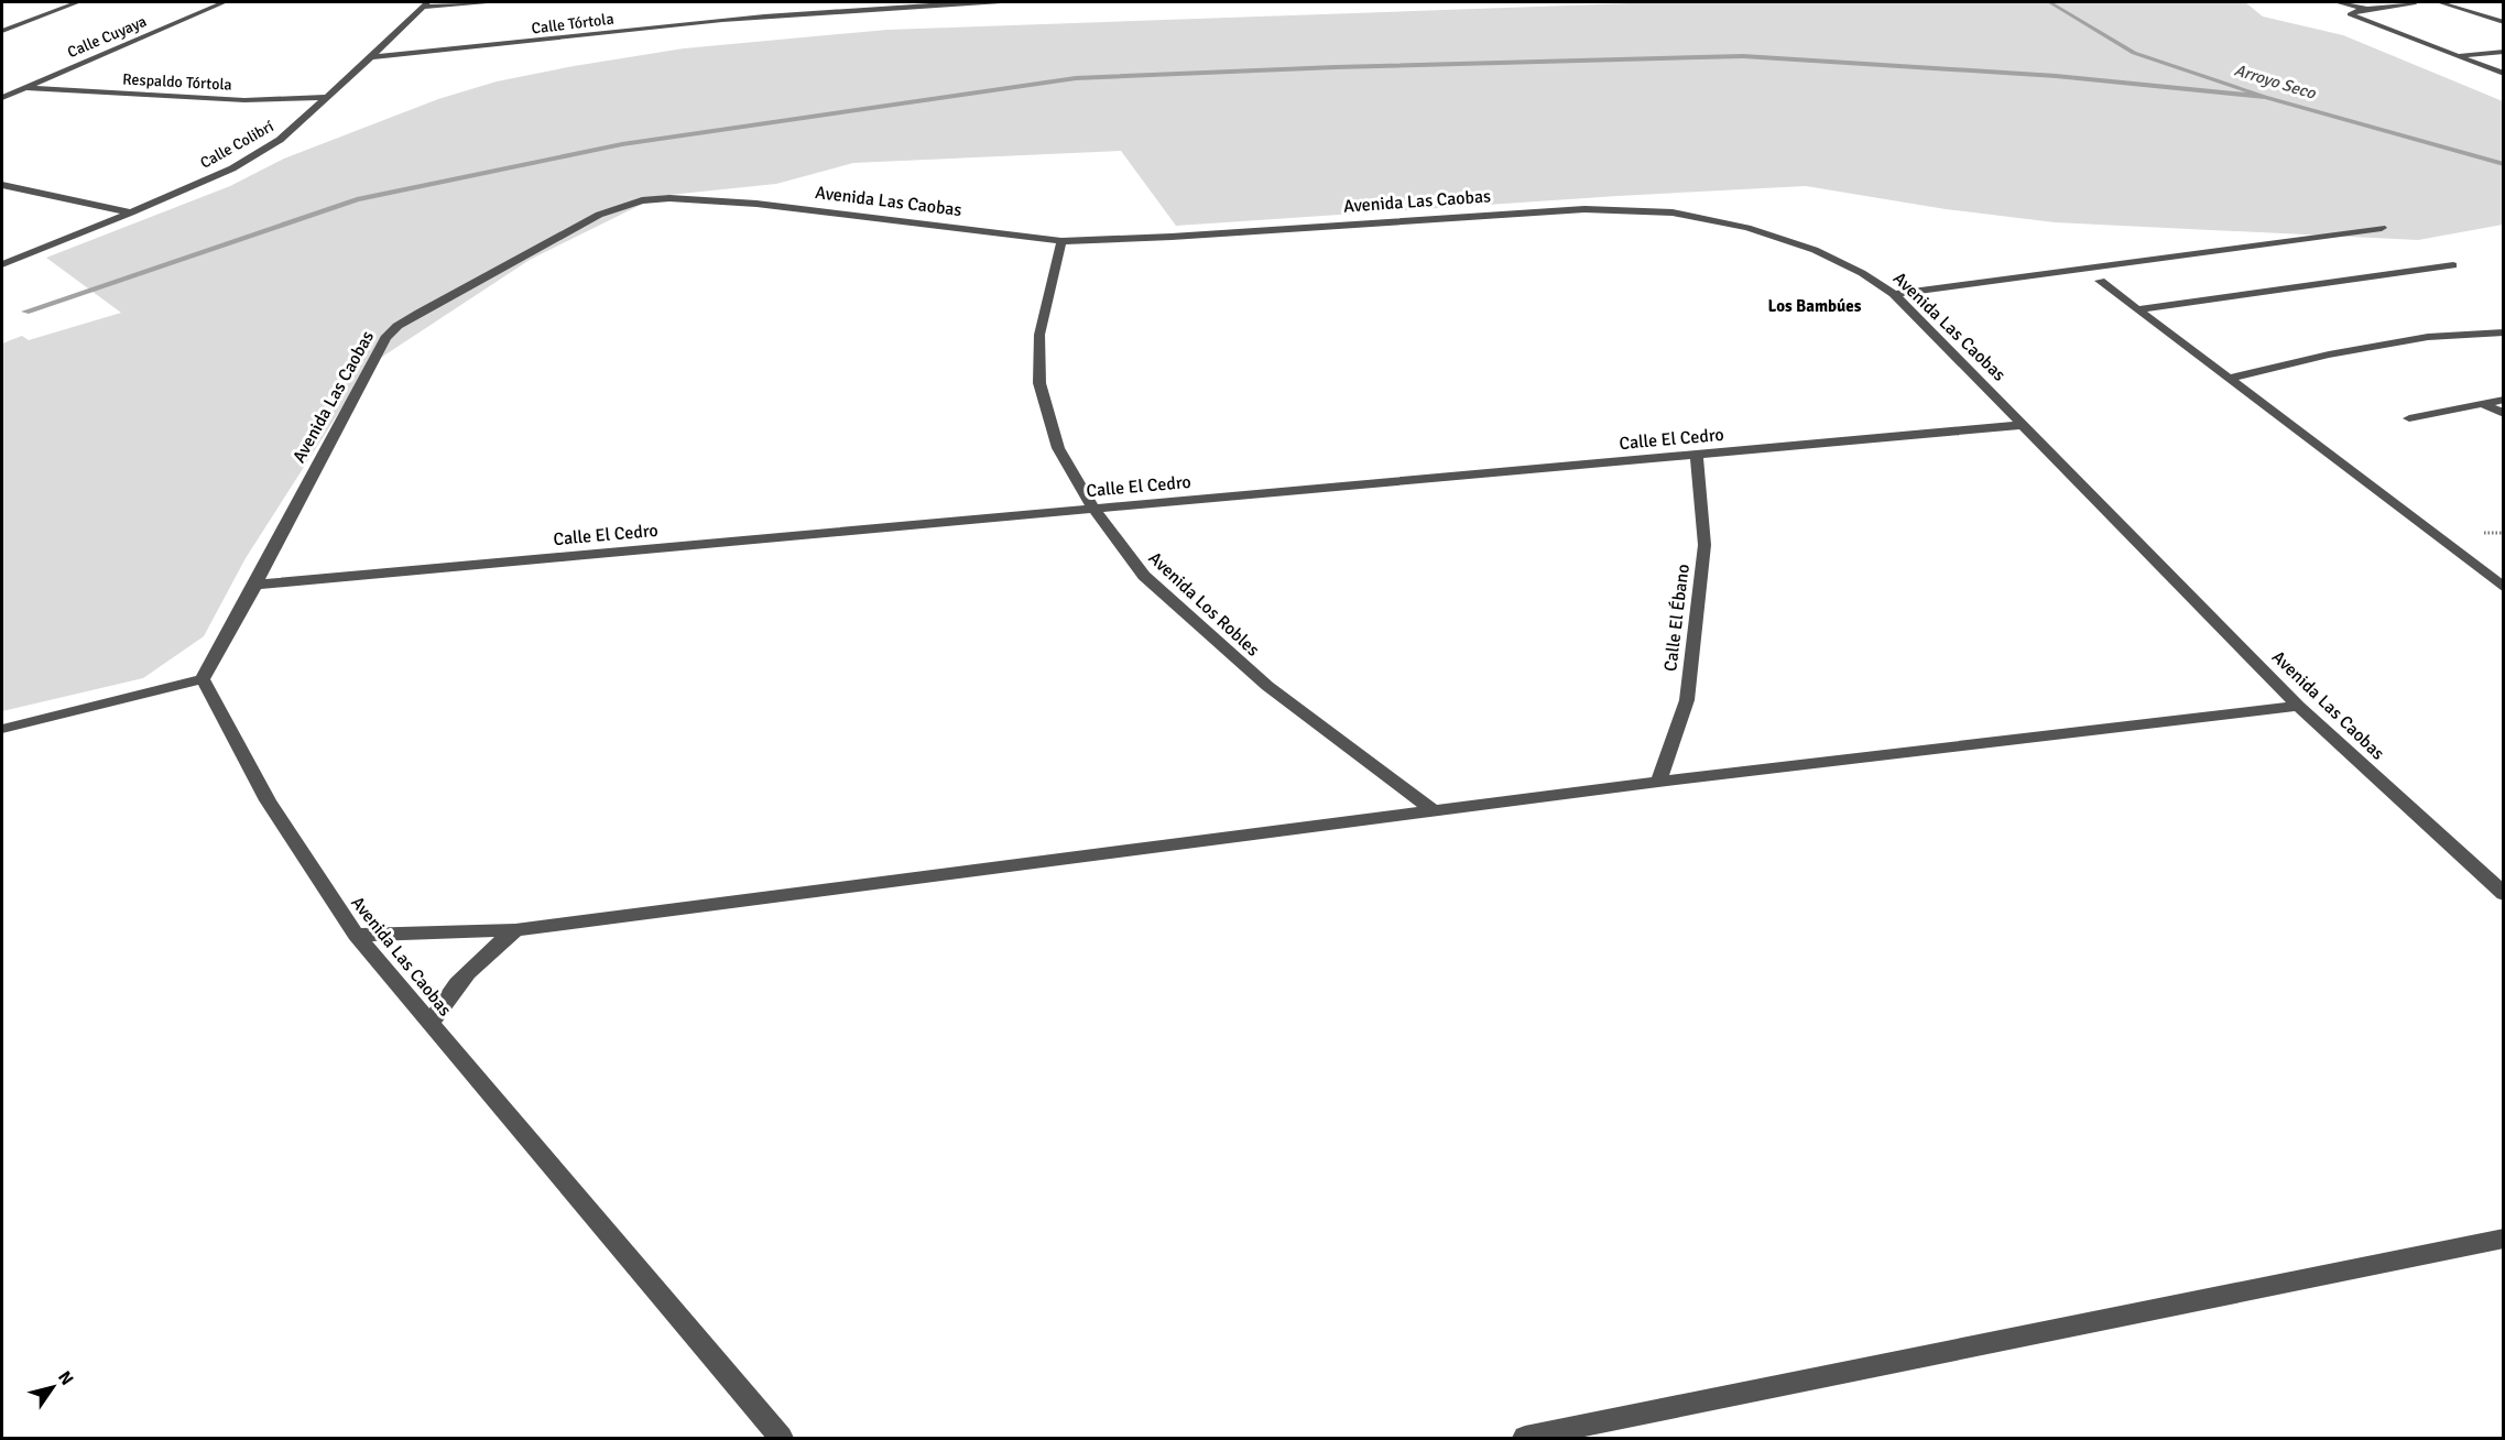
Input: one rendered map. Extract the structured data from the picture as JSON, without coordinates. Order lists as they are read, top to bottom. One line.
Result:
{"streets":{"street":["Calle Tórtola","Calle Cuyaya","Respaldo Tórtola","Calle Colibrí","Avenida Las Caobas","Calle El Cedro","Avenida Los Robles","Calle El Ébano"]},"crossings":[["Calle Tórtola","Calle Colibrí"],["Calle Cuyaya","Respaldo Tórtola"],["Respaldo Tórtola","Calle Colibrí"],["Avenida Las Caobas","Calle El Cedro"],["Avenida Las Caobas","Avenida Los Robles"],["Calle El Cedro","Avenida Los Robles"],["Calle El Cedro","Calle El Ébano"]],"districts":["Los Bambúes"],"water":["Arroyo Seco"],"north":"top right"}
